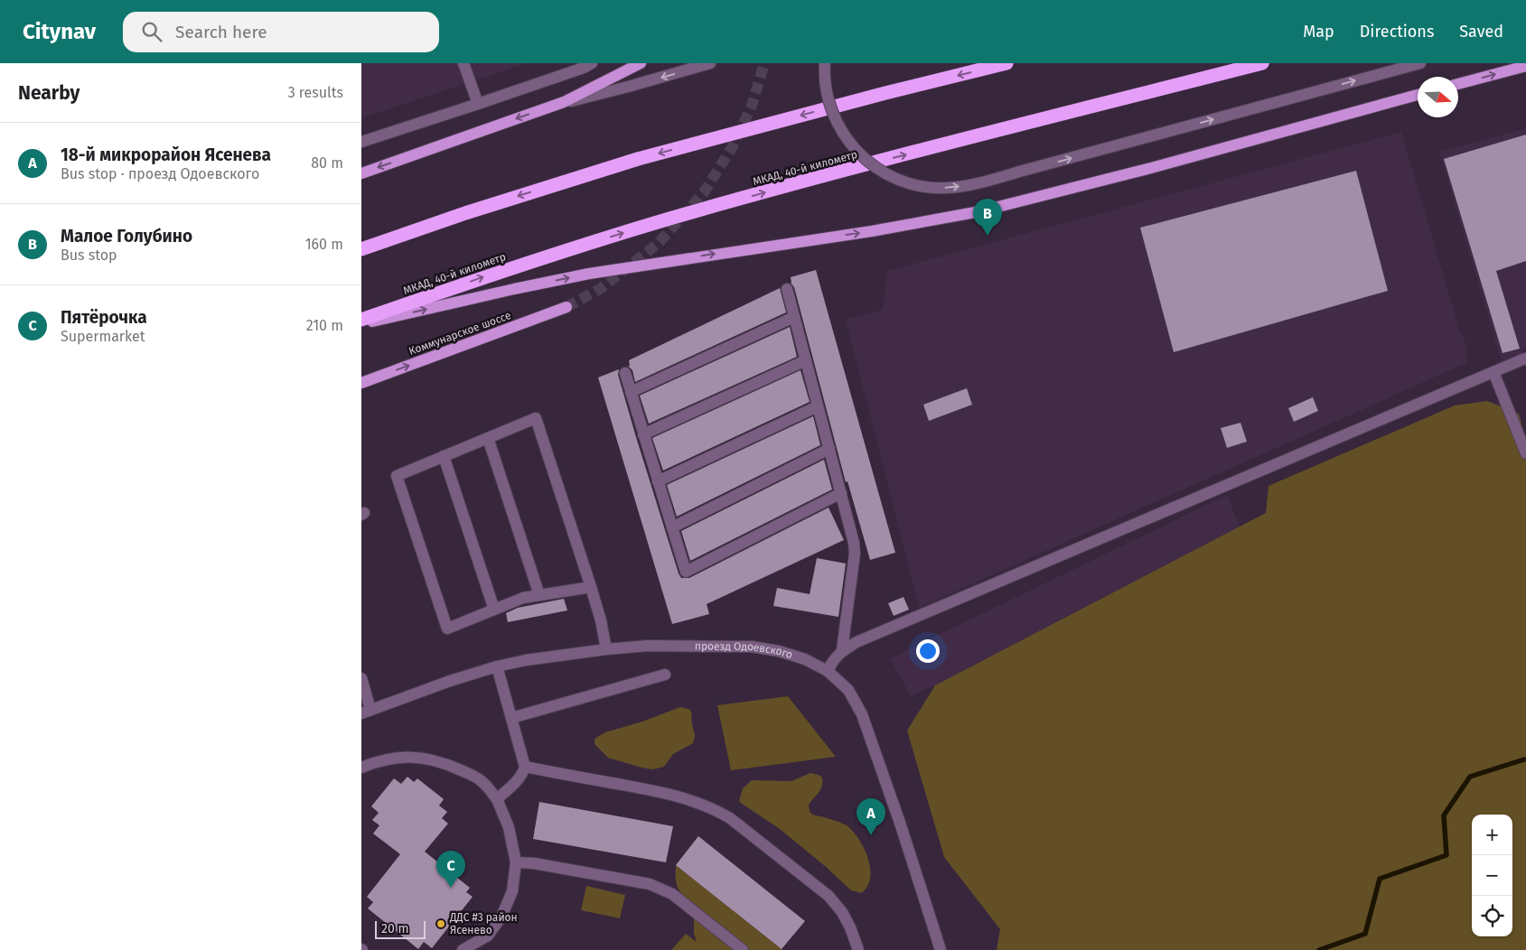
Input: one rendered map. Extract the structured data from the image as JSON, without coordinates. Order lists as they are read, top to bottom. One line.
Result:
{"streets":{"highway":["МКАД, 40-й километр"],"main road":["Коммунарское шоссе"],"street":["проезд Одоевского"]},"places":["ДДС #3 район Ясенево"],"scale_bar":"20 m","north":"right","page":{"header":"Citynav","search":"Search here","nav":["Map","Directions","Saved"],"heading":["Nearby","3 results"],"list":[{"mark":"A","name":"18-й микрорайон Ясенева","note":"Bus stop · проезд Одоевского","value":"80 m"},{"mark":"B","name":"Малое Голубино","note":"Bus stop","value":"160 m"},{"mark":"C","name":"Пятёрочка","note":"Supermarket","value":"210 m"}],"pins":["B","A","C"],"map_buttons":["+","−"],"scale":"20 m"}}
